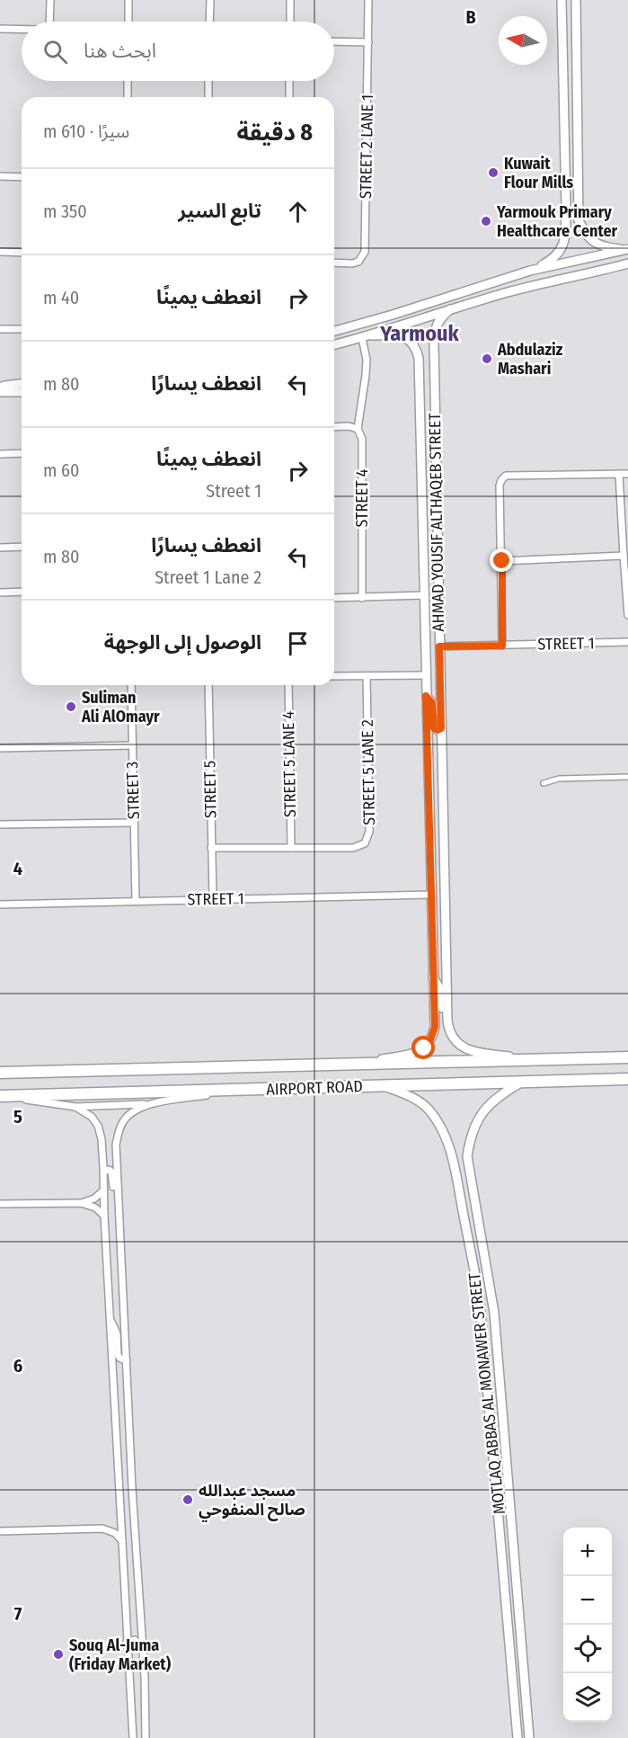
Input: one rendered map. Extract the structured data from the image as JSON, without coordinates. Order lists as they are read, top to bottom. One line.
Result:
{"streets":{"highway":["AIRPORT ROAD"],"street":["STREET 2 LANE 1","STREET 4","AHMAD YOUSIF ALTHAQEB STREET","STREET 1","STREET 5 LANE 4","STREET 5 LANE 2","STREET 5","STREET 3","MOTLAQ ABBAS AL MONAWER STREET"]},"crossings":[["STREET 4","AHMAD YOUSIF ALTHAQEB STREET"],["AHMAD YOUSIF ALTHAQEB STREET","STREET 1"],["AHMAD YOUSIF ALTHAQEB STREET","AIRPORT ROAD"],["STREET 1","STREET 5"],["STREET 1","STREET 3"],["STREET 5 LANE 4","STREET 5 LANE 2"],["STREET 5 LANE 2","STREET 5"],["AIRPORT ROAD","MOTLAQ ABBAS AL MONAWER STREET"]],"districts":["Yarmouk"],"places":["Kuwait Flour Mills","Yarmouk Primary Healthcare Center","Abdulaziz Mashari","Suliman Ali AlOmayr","مسجد عبدالله صالح المنفوحي","Souq Al-Juma (Friday Market)"],"north":"left","page":{"search":"ابحث هنا","heading":["8 دقيقة","سيرًا · 610 m"],"list":[["تابع السير","350 m"],["انعطف يمينًا","40 m"],["انعطف يسارًا","80 m"],["انعطف يمينًا","Street 1","60 m"],["انعطف يسارًا","Street 1 Lane 2","80 m"],"الوصول إلى الوجهة"],"map_buttons":["+","−"]},"grid":{"columns":["B"],"rows":["4","5","6","7"]}}
